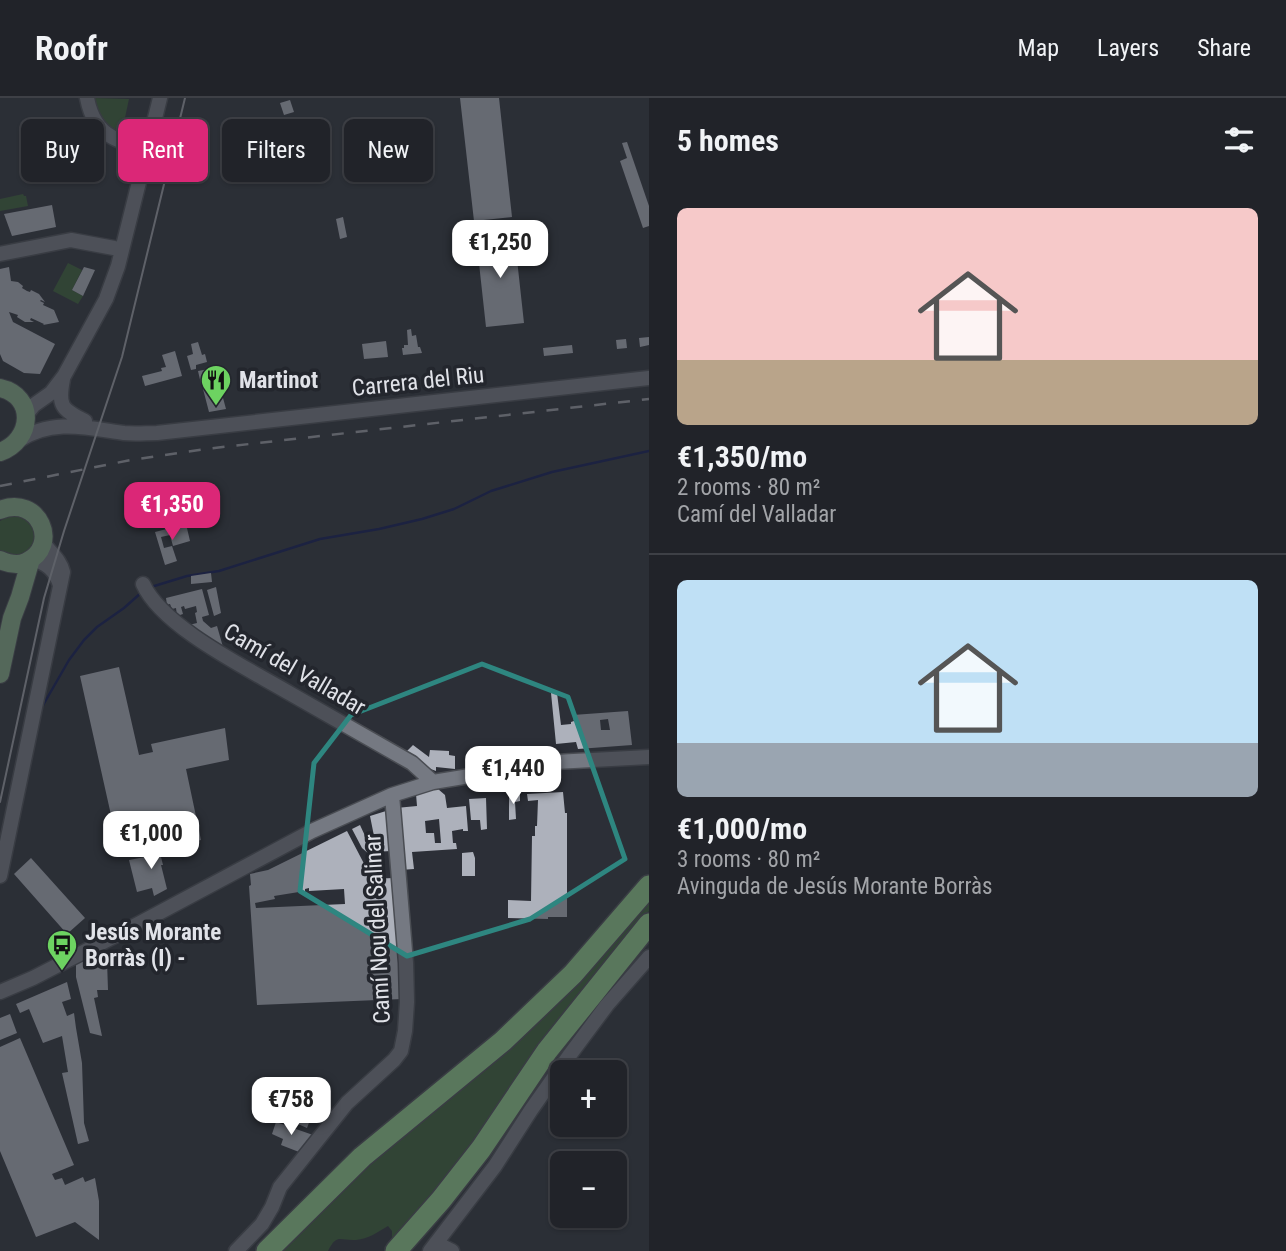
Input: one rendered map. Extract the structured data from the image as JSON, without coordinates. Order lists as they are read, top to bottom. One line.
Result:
{"streets":{"street":["Carrera del Riu","Camí del Valladar","Camí Nou del Salinar"]},"places":{"restaurant":["Martinot"],"bus stop":["Jesús Morante Borràs (I) -"]},"page":{"header":"Roofr","nav":["Map","Layers","Share"],"heading":"5 homes","chip":["Buy","Rent","Filters","New"],"list":[{"name":"€1,350/mo","note":"2 rooms · 80 m² · Camí del Valladar"},{"name":"€1,000/mo","note":"3 rooms · 80 m² · Avinguda de Jesús Morante Borràs"}],"price":["€1,250","€1,350","€1,440","€1,000","€758"],"map_buttons":["+","−"]}}
